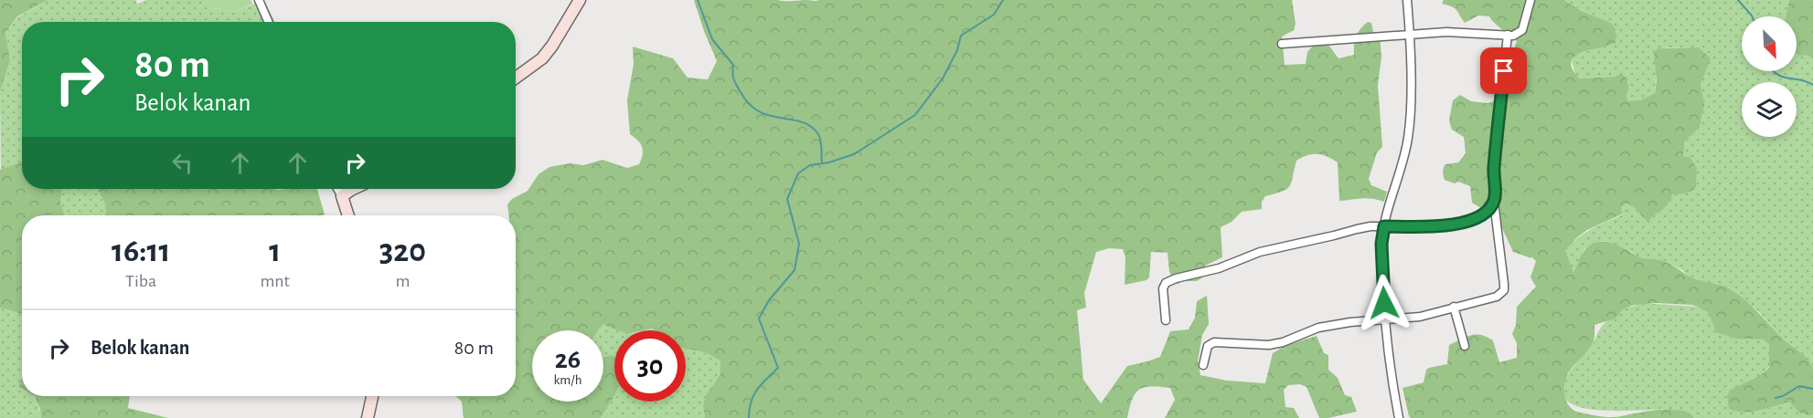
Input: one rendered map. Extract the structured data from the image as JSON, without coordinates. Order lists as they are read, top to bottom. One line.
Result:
{"north":"bottom right","page":{"turn":["80 m","Belok kanan"],"eta":["16:11","Tiba","1","mnt","320","m"],"list":[{"name":"Belok kanan","value":"80 m"}],"speed":"26 km/h","limit":"30"}}
